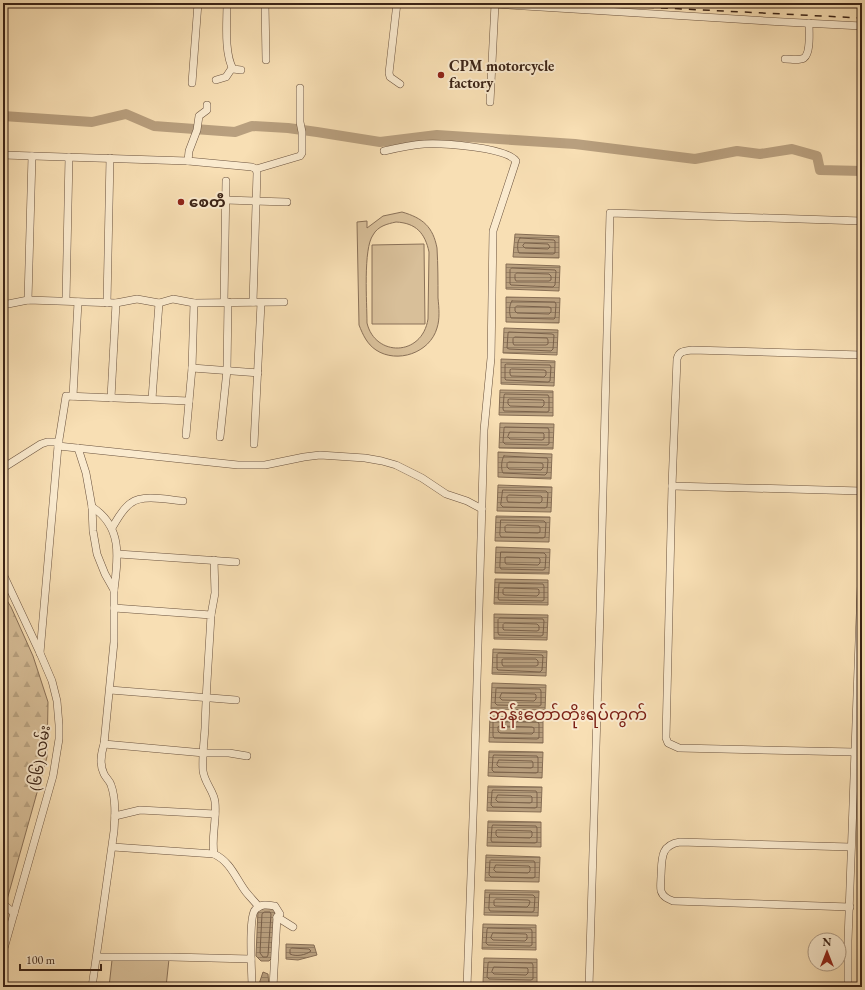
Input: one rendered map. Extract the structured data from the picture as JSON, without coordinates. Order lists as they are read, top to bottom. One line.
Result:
{"streets":{"street":["(၆၆) လမ်း"]},"districts":["ဘုန်းတော်တိုးရပ်ကွက်"],"places":["CPM motorcycle factory","စေတီ"],"scale_bar":"100 m","north":"top"}
